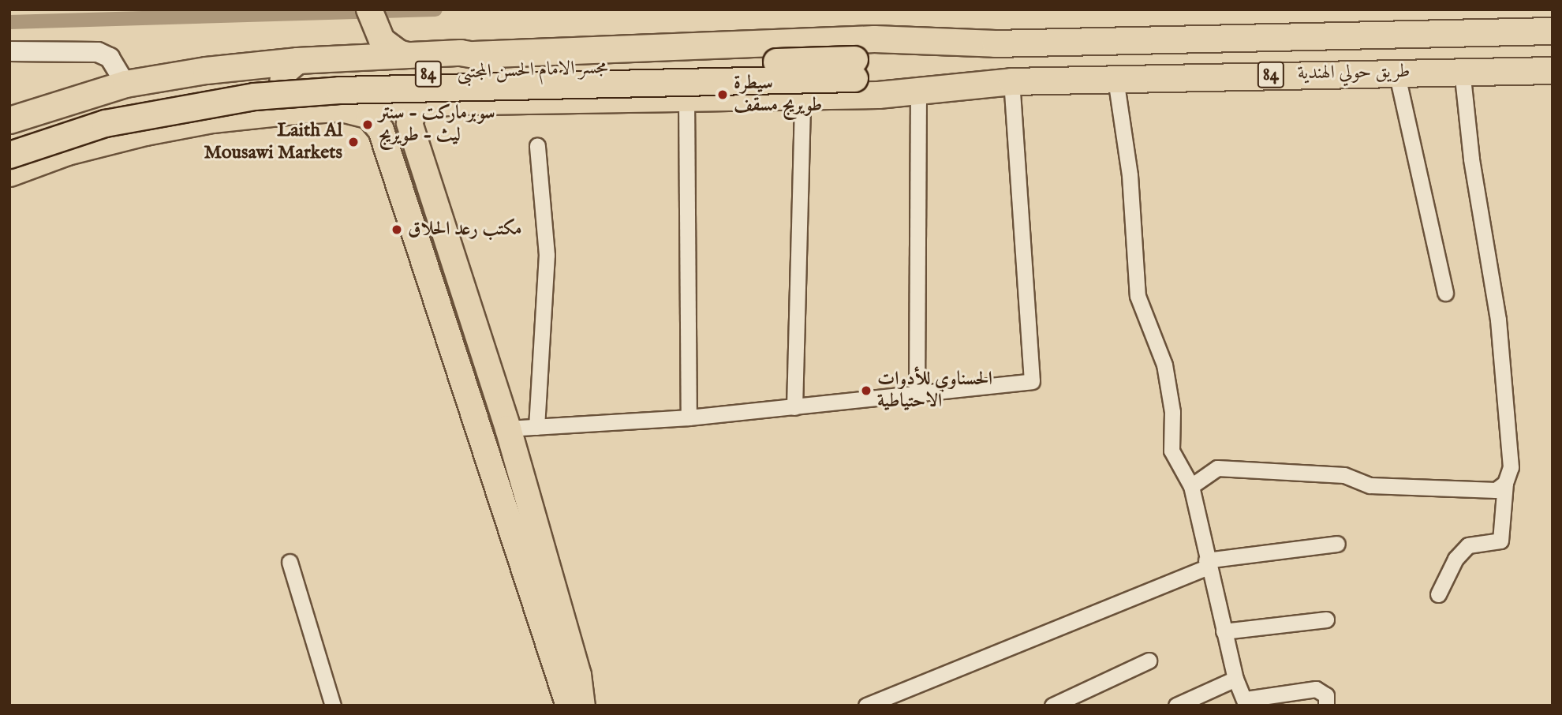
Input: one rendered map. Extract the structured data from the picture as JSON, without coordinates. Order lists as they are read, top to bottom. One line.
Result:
{"streets":{"highway":["مجسر الامام الحسن المجتبى","طريق حولي الهندية","84"]},"crossings":[["مجسر الامام الحسن المجتبى","طريق حولي الهندية"]],"places":["سيطرة طويريج مسقف","سوبرماركت - سنتر ليث - طويريج","Laith Al Mousawi Markets","مكتب رعد الحلاق","الحسناوي للأدوات الاحتياطية"]}
